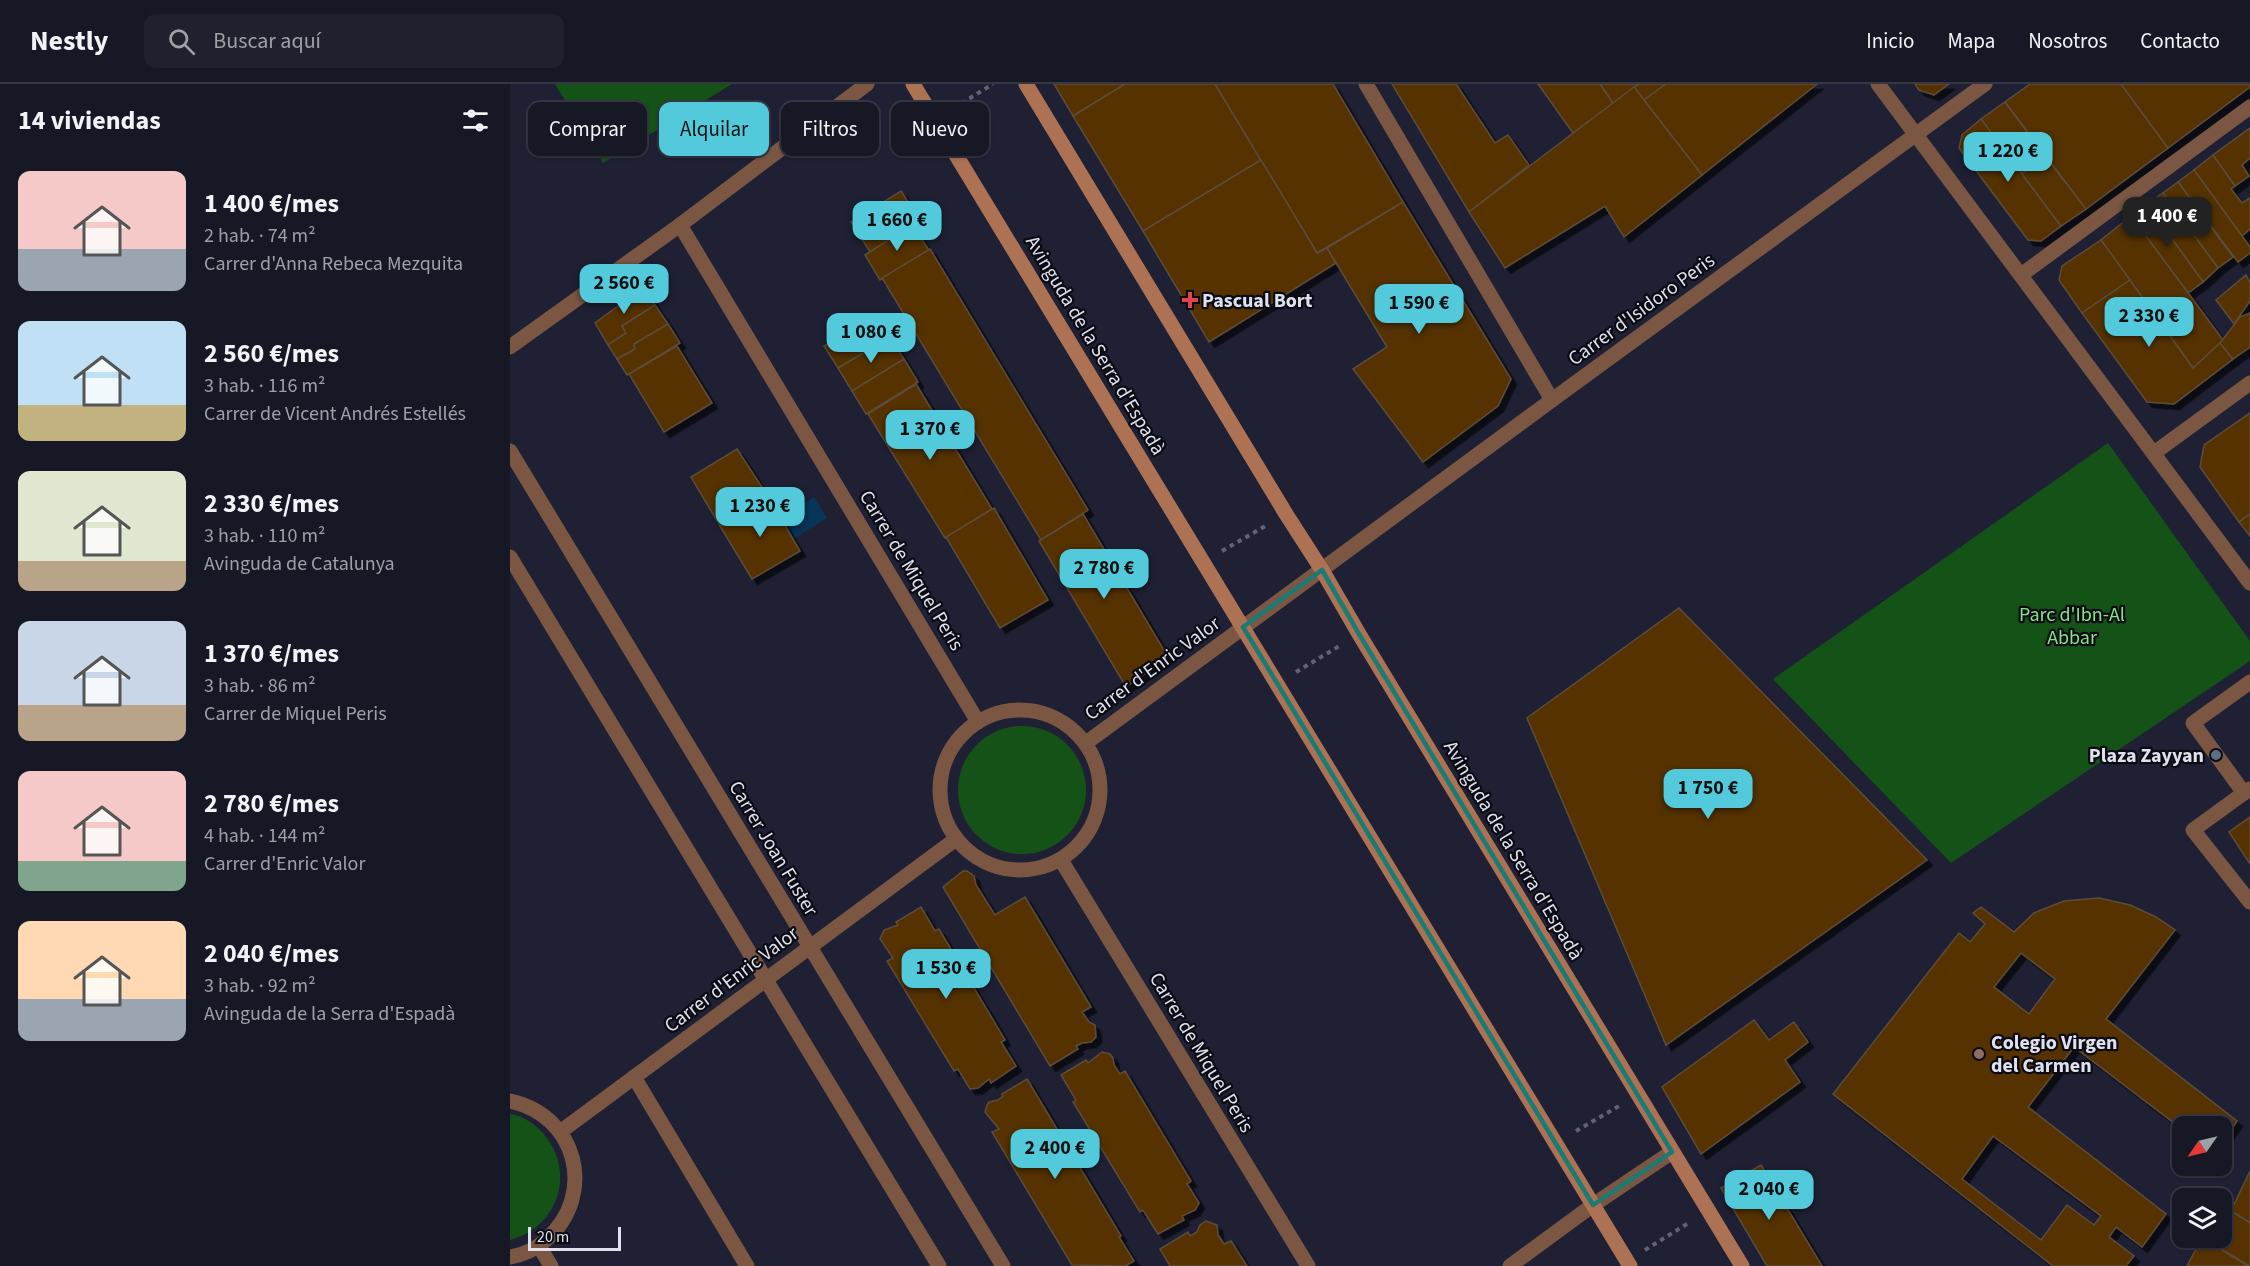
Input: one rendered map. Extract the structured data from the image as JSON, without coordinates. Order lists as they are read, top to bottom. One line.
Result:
{"streets":{"street":["Carrer d'Isidoro Peris","Avinguda de la Serra d'Espadà","Carrer de Miquel Peris","Carrer d'Enric Valor","Carrer Joan Fuster"]},"crossings":[["Carrer d'Isidoro Peris","Avinguda de la Serra d'Espadà"],["Avinguda de la Serra d'Espadà","Carrer d'Enric Valor"],["Carrer de Miquel Peris","Carrer d'Enric Valor"],["Carrer d'Enric Valor","Carrer Joan Fuster"]],"parks":["Parc d'Ibn-Al Abbar"],"places":{"health":["Pascual Bort"],"other":["Plaza Zayyan","Colegio Virgen del Carmen"]},"scale_bar":"20 m","north":"bottom left","page":{"header":"Nestly","search":"Buscar aquí","nav":["Inicio","Mapa","Nosotros","Contacto"],"heading":"14 viviendas","chip":["Comprar","Alquilar","Filtros","Nuevo"],"price":["1 220 €","1 400 €","1 660 €","2 560 €","1 590 €","2 330 €","1 080 €","1 370 €","1 230 €","2 780 €","1 750 €","1 530 €","2 400 €","2 040 €"],"list":[{"name":"1 400 €/mes","note":"2 hab. · 74 m² · Carrer d'Anna Rebeca Mezquita"},{"name":"2 560 €/mes","note":"3 hab. · 116 m² · Carrer de Vicent Andrés Estellés"},{"name":"2 330 €/mes","note":"3 hab. · 110 m² · Avinguda de Catalunya"},{"name":"1 370 €/mes","note":"3 hab. · 86 m² · Carrer de Miquel Peris"},{"name":"2 780 €/mes","note":"4 hab. · 144 m² · Carrer d'Enric Valor"},{"name":"2 040 €/mes","note":"3 hab. · 92 m² · Avinguda de la Serra d'Espadà"}],"scale":"20 m"}}
